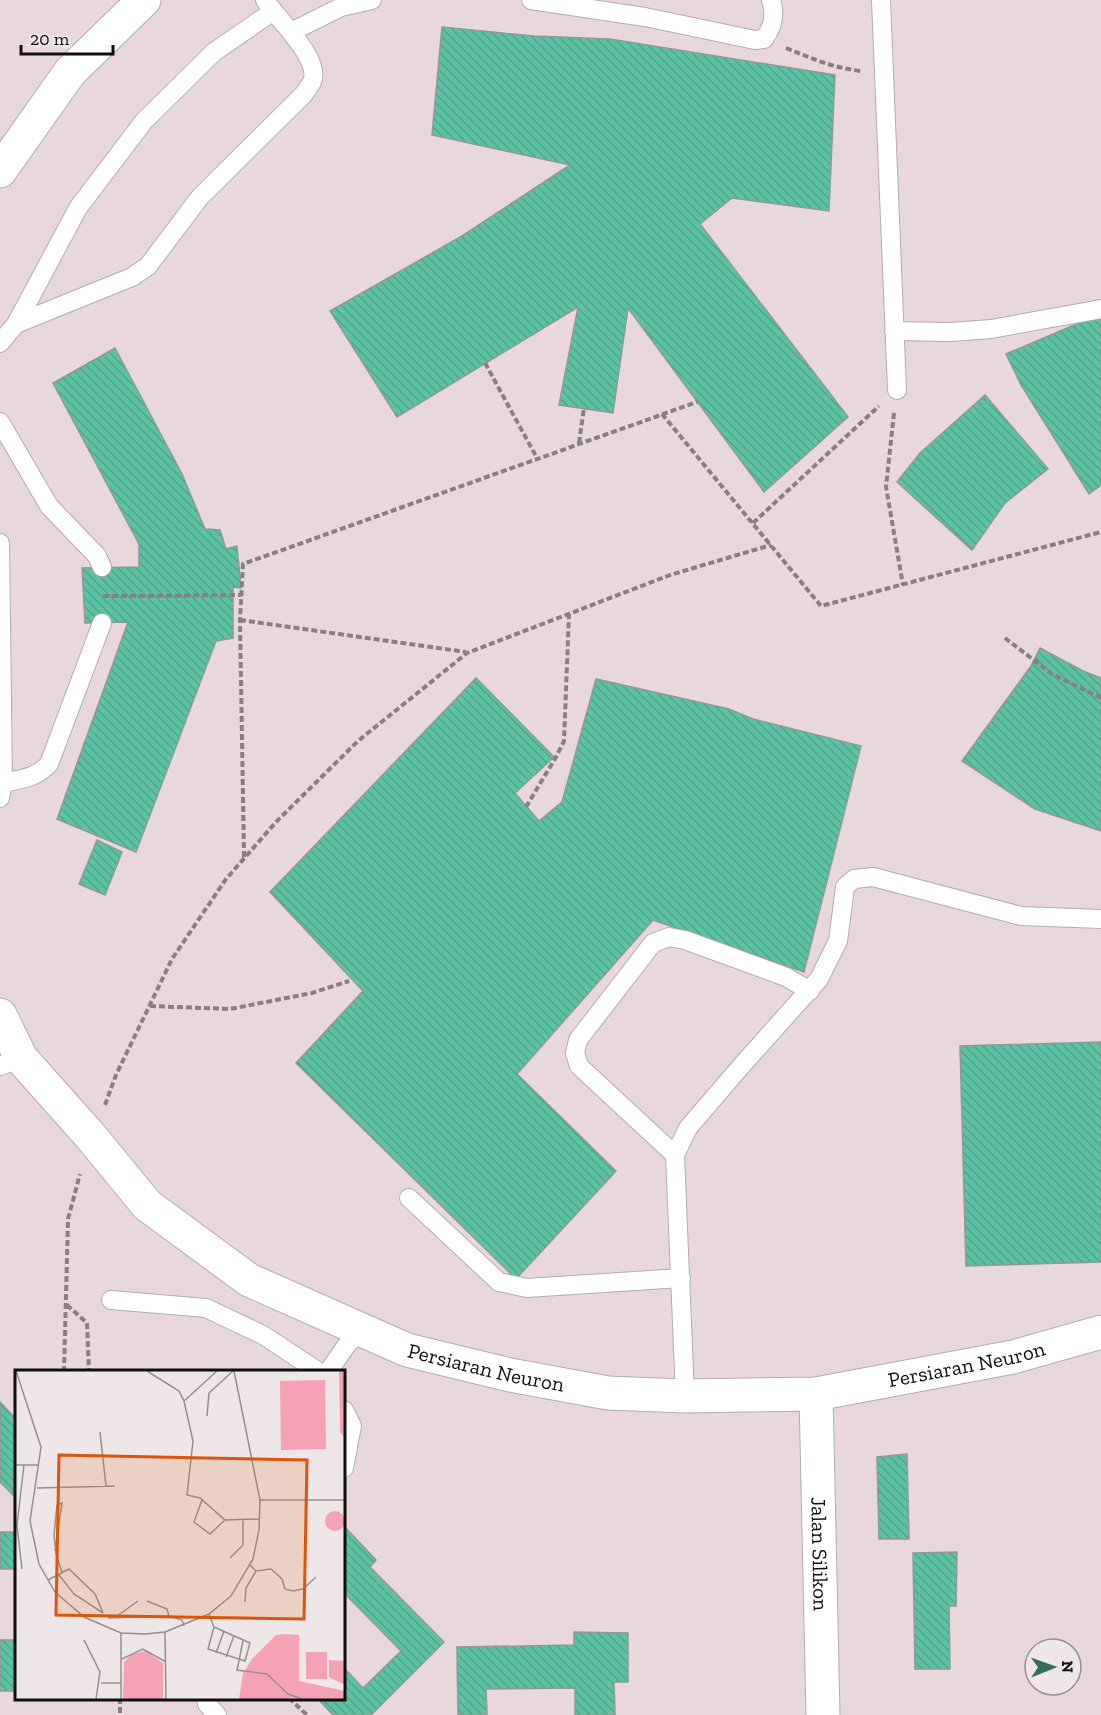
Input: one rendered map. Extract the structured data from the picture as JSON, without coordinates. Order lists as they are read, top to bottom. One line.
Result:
{"streets":{"street":["Persiaran Neuron","Jalan Silikon"]},"crossings":[["Persiaran Neuron","Jalan Silikon"]],"scale_bar":"20 m","north":"right"}
